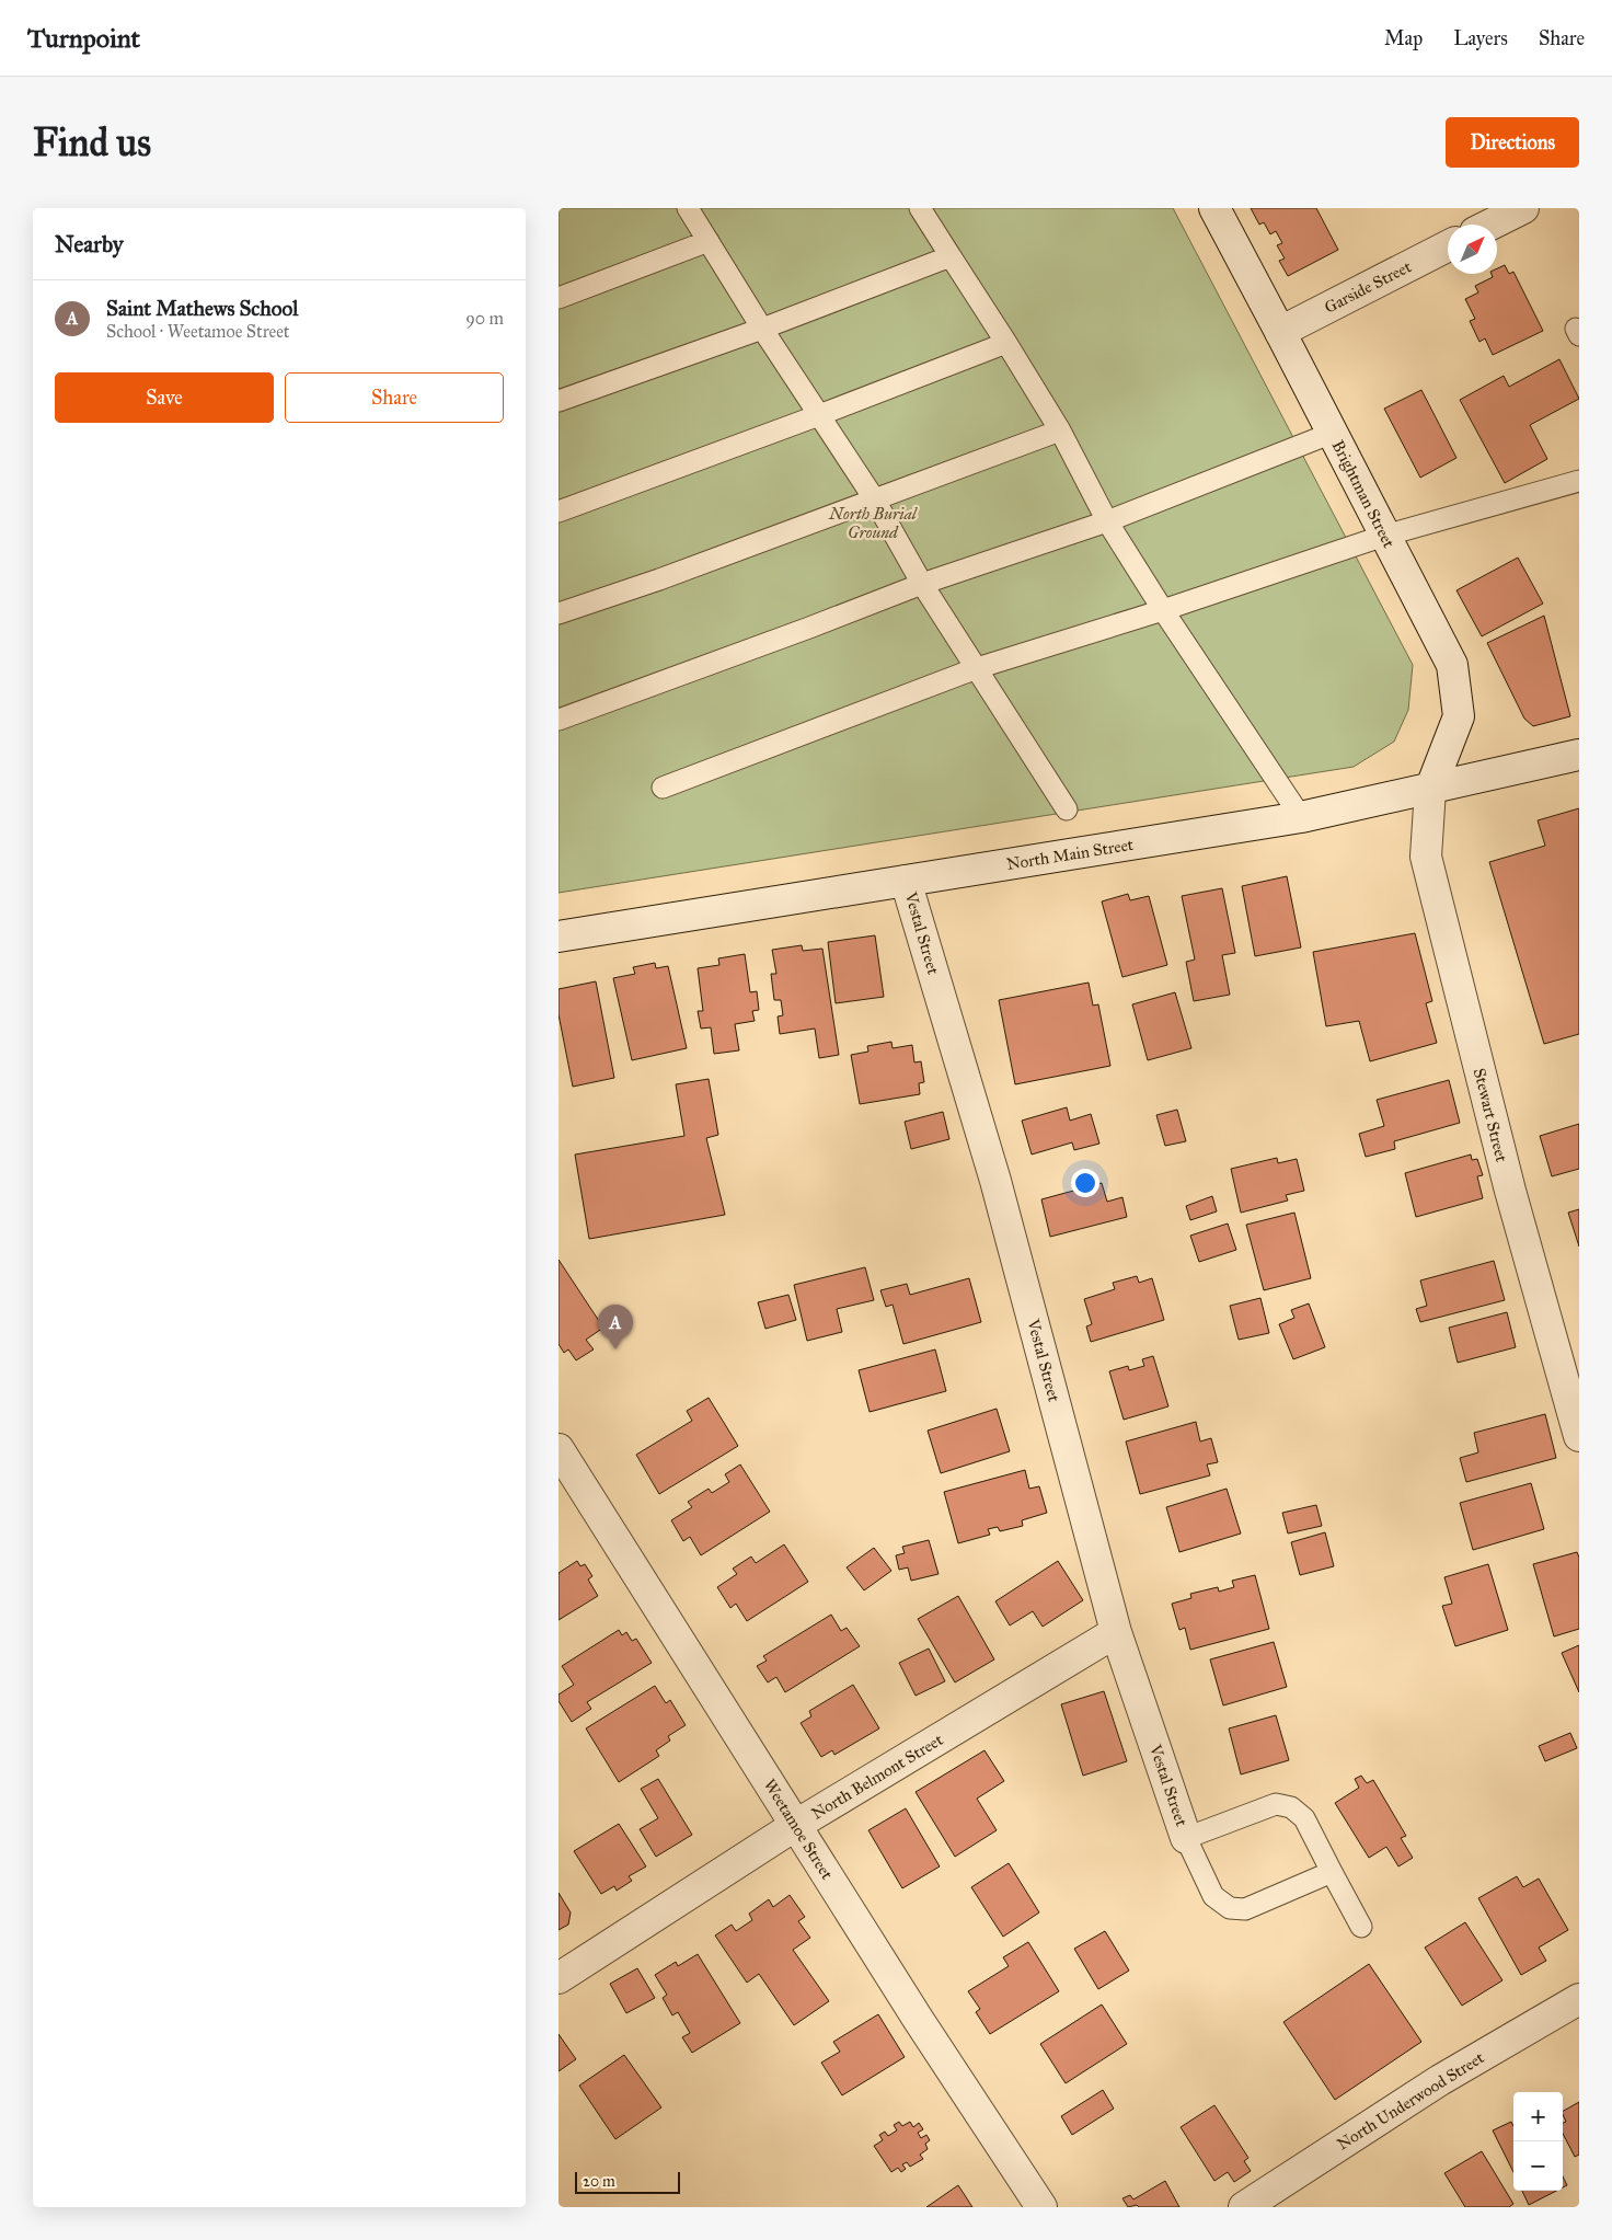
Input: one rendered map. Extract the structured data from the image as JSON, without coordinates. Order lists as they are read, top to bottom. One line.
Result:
{"streets":{"street":["Garside Street","Brightman Street","North Main Street","Vestal Street","Stewart Street","North Belmont Street","Weetamoe Street","North Underwood Street"]},"crossings":[["Garside Street","Brightman Street"],["Brightman Street","North Main Street"],["Brightman Street","Stewart Street"],["North Main Street","Vestal Street"],["North Main Street","Stewart Street"],["Vestal Street","North Belmont Street"],["North Belmont Street","Weetamoe Street"]],"parks":["North Burial Ground"],"scale_bar":"20 m","north":"top right","page":{"header":"Turnpoint","nav":["Map","Layers","Share"],"buttons":["Directions",["Save","Share"]],"title":"Find us","heading":"Nearby","list":[{"mark":"A","name":"Saint Mathews School","note":"School · Weetamoe Street","value":"90 m"}],"pins":"A","map_buttons":["+","−"],"scale":"20 m"}}
